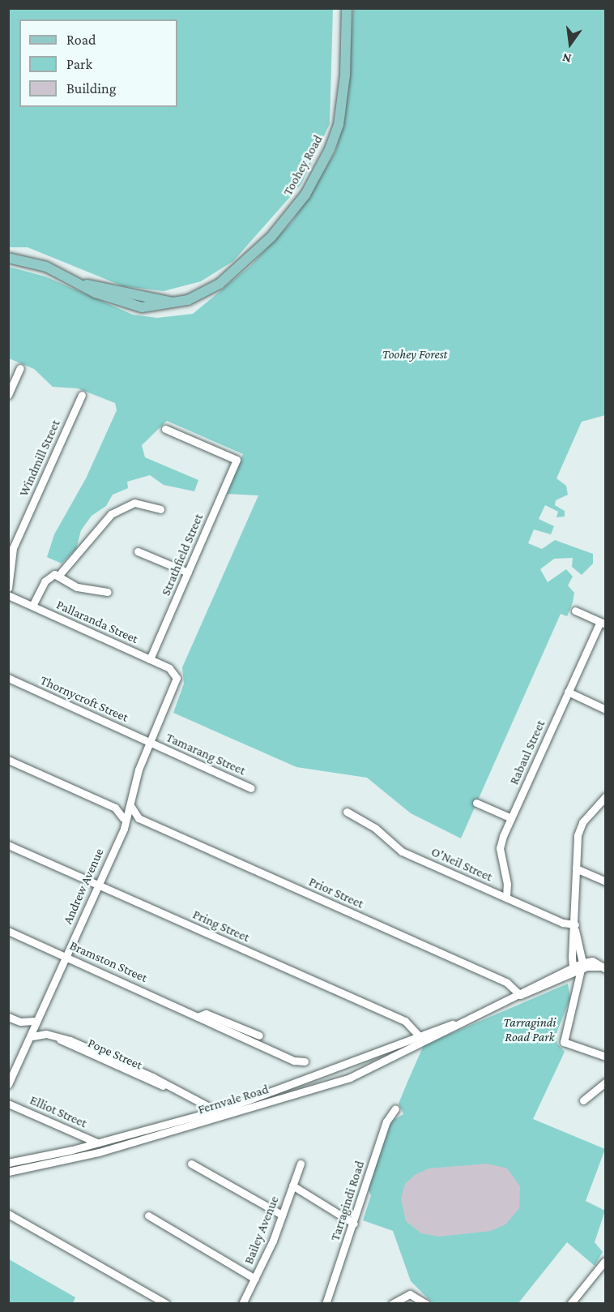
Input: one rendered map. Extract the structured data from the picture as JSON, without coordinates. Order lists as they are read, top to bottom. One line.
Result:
{"streets":{"main road":["Toohey Road"],"street":["Windmill Street","Strathfield Street","Pallaranda Street","Thornycroft Street","Rabaul Street","Tamarang Street","O'Neil Street","Andrew Avenue","Prior Street","Pring Street","Bramston Street","Pope Street","Fernvale Road","Elliot Street","Tarragindi Road","Bailey Avenue"]},"crossings":[["Strathfield Street","Pallaranda Street"],["Pallaranda Street","Andrew Avenue"],["Thornycroft Street","Tamarang Street"],["Thornycroft Street","Andrew Avenue"],["Rabaul Street","O'Neil Street"],["Tamarang Street","Andrew Avenue"],["Andrew Avenue","Pring Street"],["Andrew Avenue","Bramston Street"],["Andrew Avenue","Pope Street"],["Prior Street","Fernvale Road"],["Pring Street","Fernvale Road"],["Pope Street","Fernvale Road"],["Fernvale Road","Elliot Street"]],"parks":["Toohey Forest","Tarragindi Road Park"],"legend":["Road","Park","Building"],"north":"bottom"}
